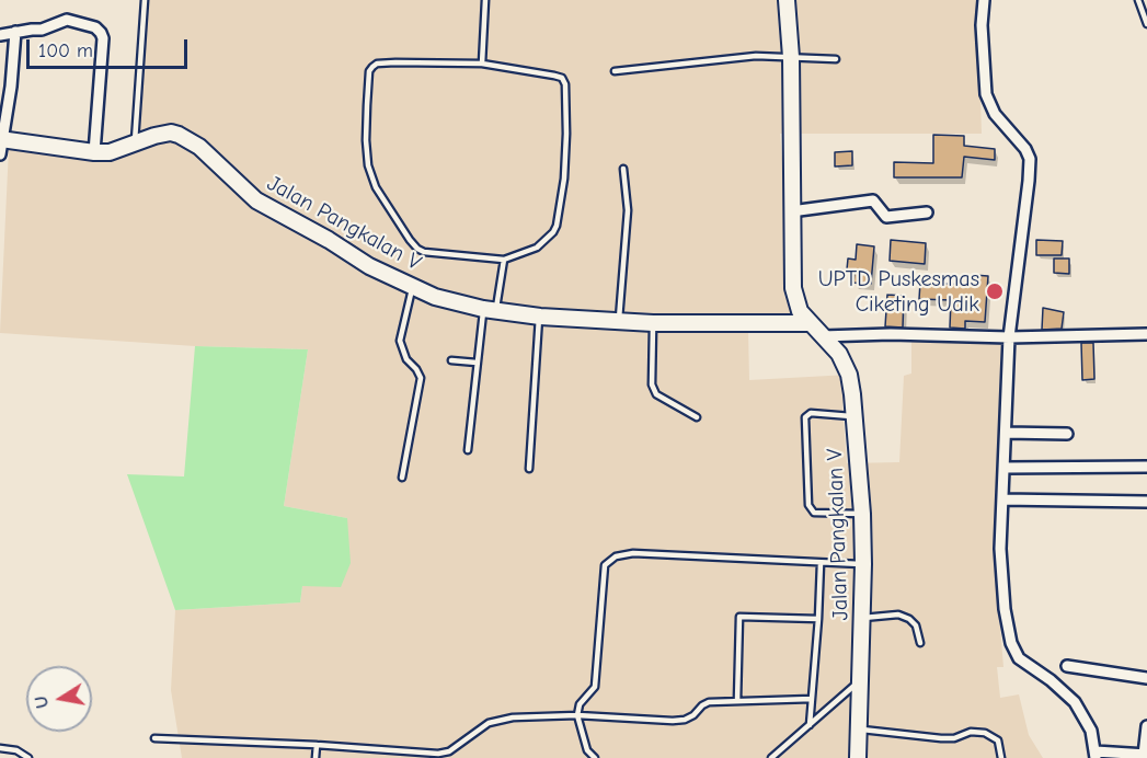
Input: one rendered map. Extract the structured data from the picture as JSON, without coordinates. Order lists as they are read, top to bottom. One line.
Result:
{"streets":{"street":["Jalan Pangkalan V"]},"places":["UPTD Puskesmas Ciketing Udik"],"scale_bar":"100 m","north":"left"}
